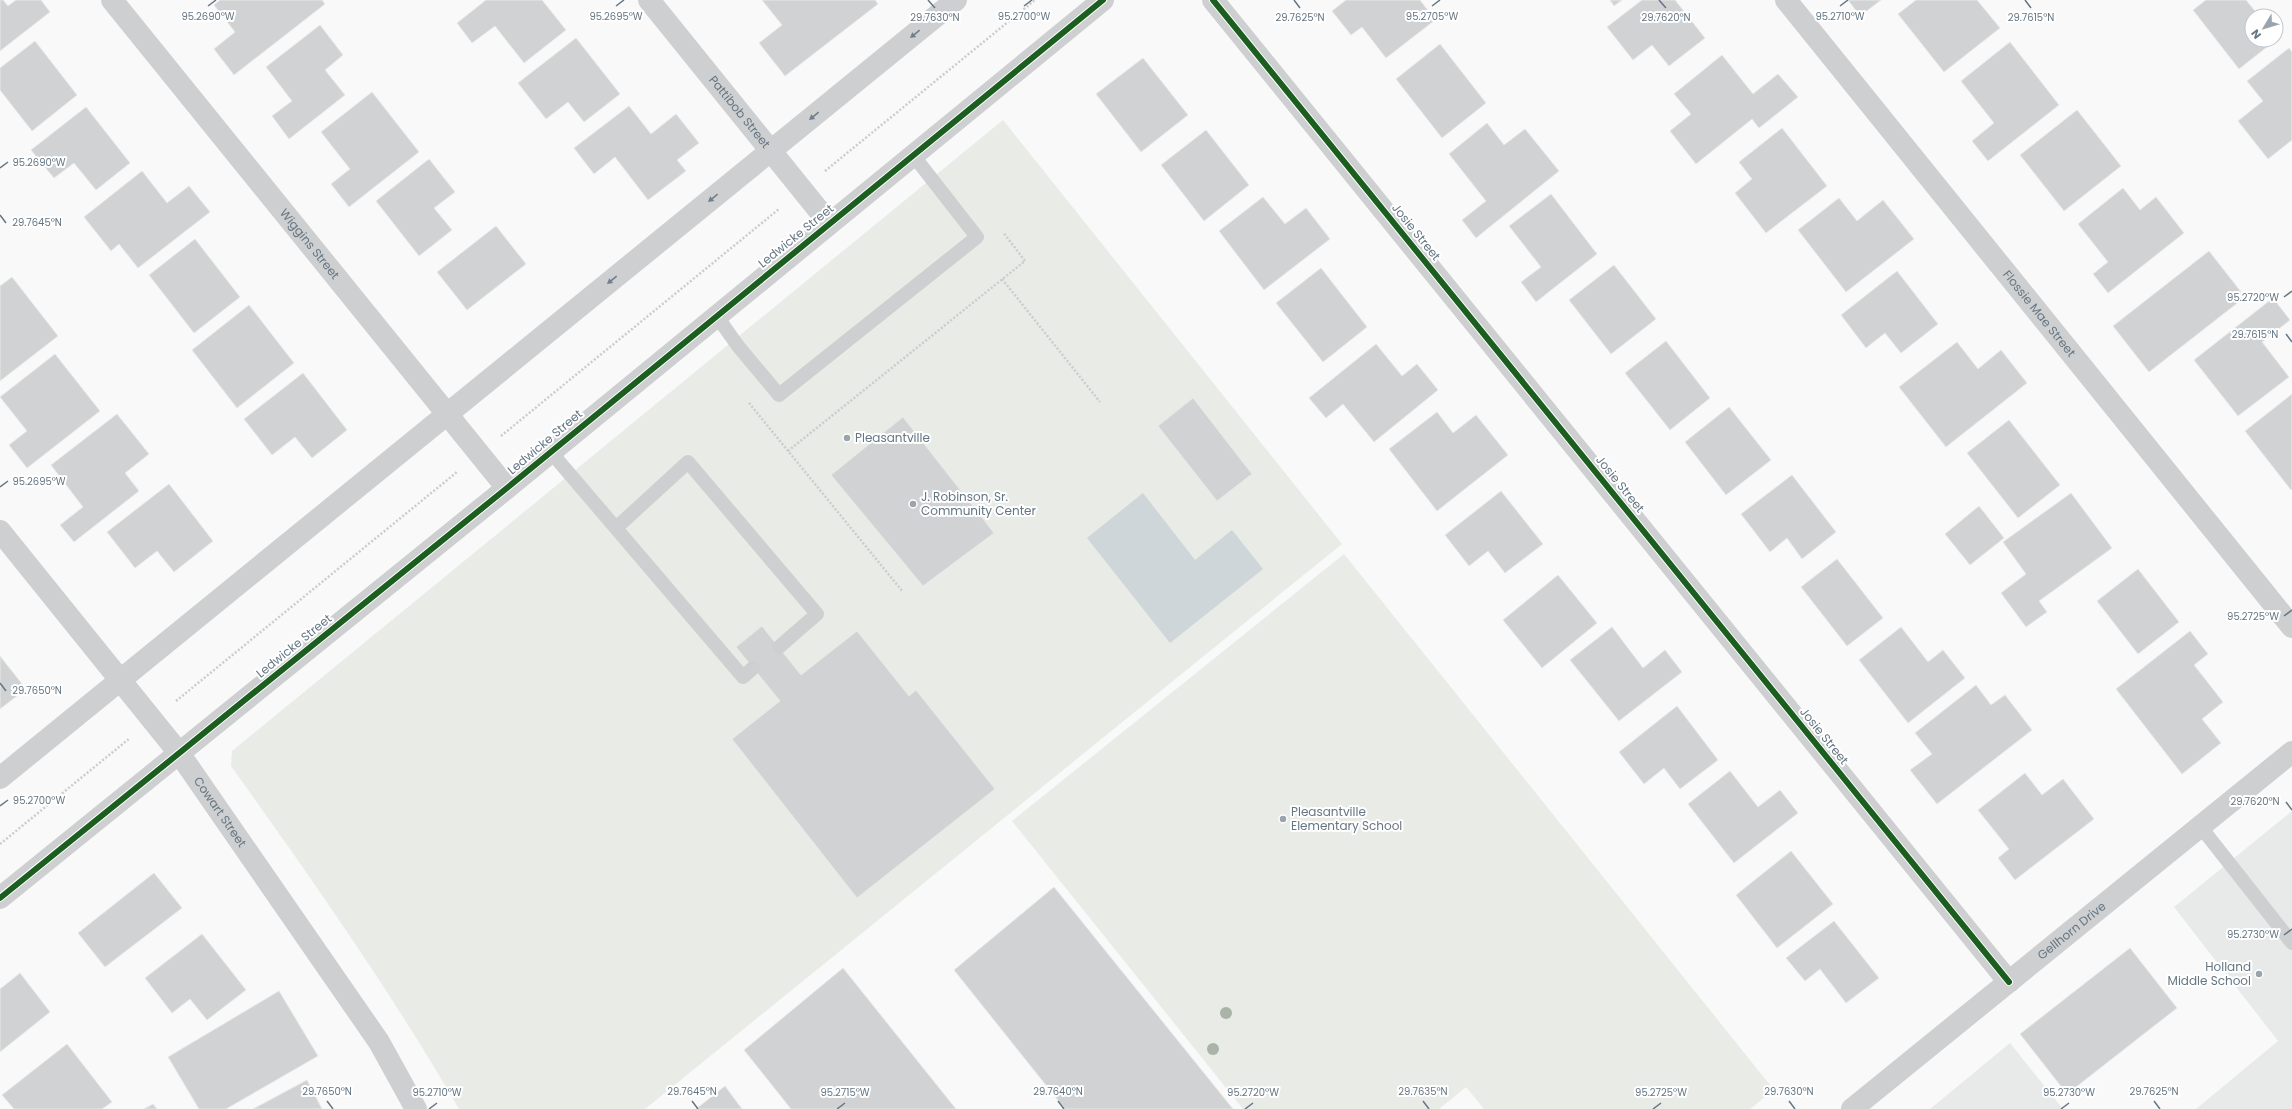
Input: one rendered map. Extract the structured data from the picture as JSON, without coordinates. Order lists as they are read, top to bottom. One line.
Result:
{"streets":{"street":["Pattibob Street","Josie Street","Ledwicke Street","Wiggins Street","Flossie Mae Street","Cowart Street","Gellhorn Drive"]},"crossings":[["Pattibob Street","Ledwicke Street"],["Josie Street","Gellhorn Drive"],["Ledwicke Street","Wiggins Street"],["Ledwicke Street","Cowart Street"]],"places":["Pleasantville","J. Robinson, Sr. Community Center","Pleasantville Elementary School","Holland Middle School"],"north":"bottom left","coordinates":["95.2690°W","95.2695°W","95.2700°W","95.2705°W","95.2710°W","29.7630°N","29.7625°N","29.7620°N","29.7615°N","29.7645°N","95.2720°W","95.2725°W","29.7650°N","95.2730°W","29.7640°N","29.7635°N","95.2715°W"]}
